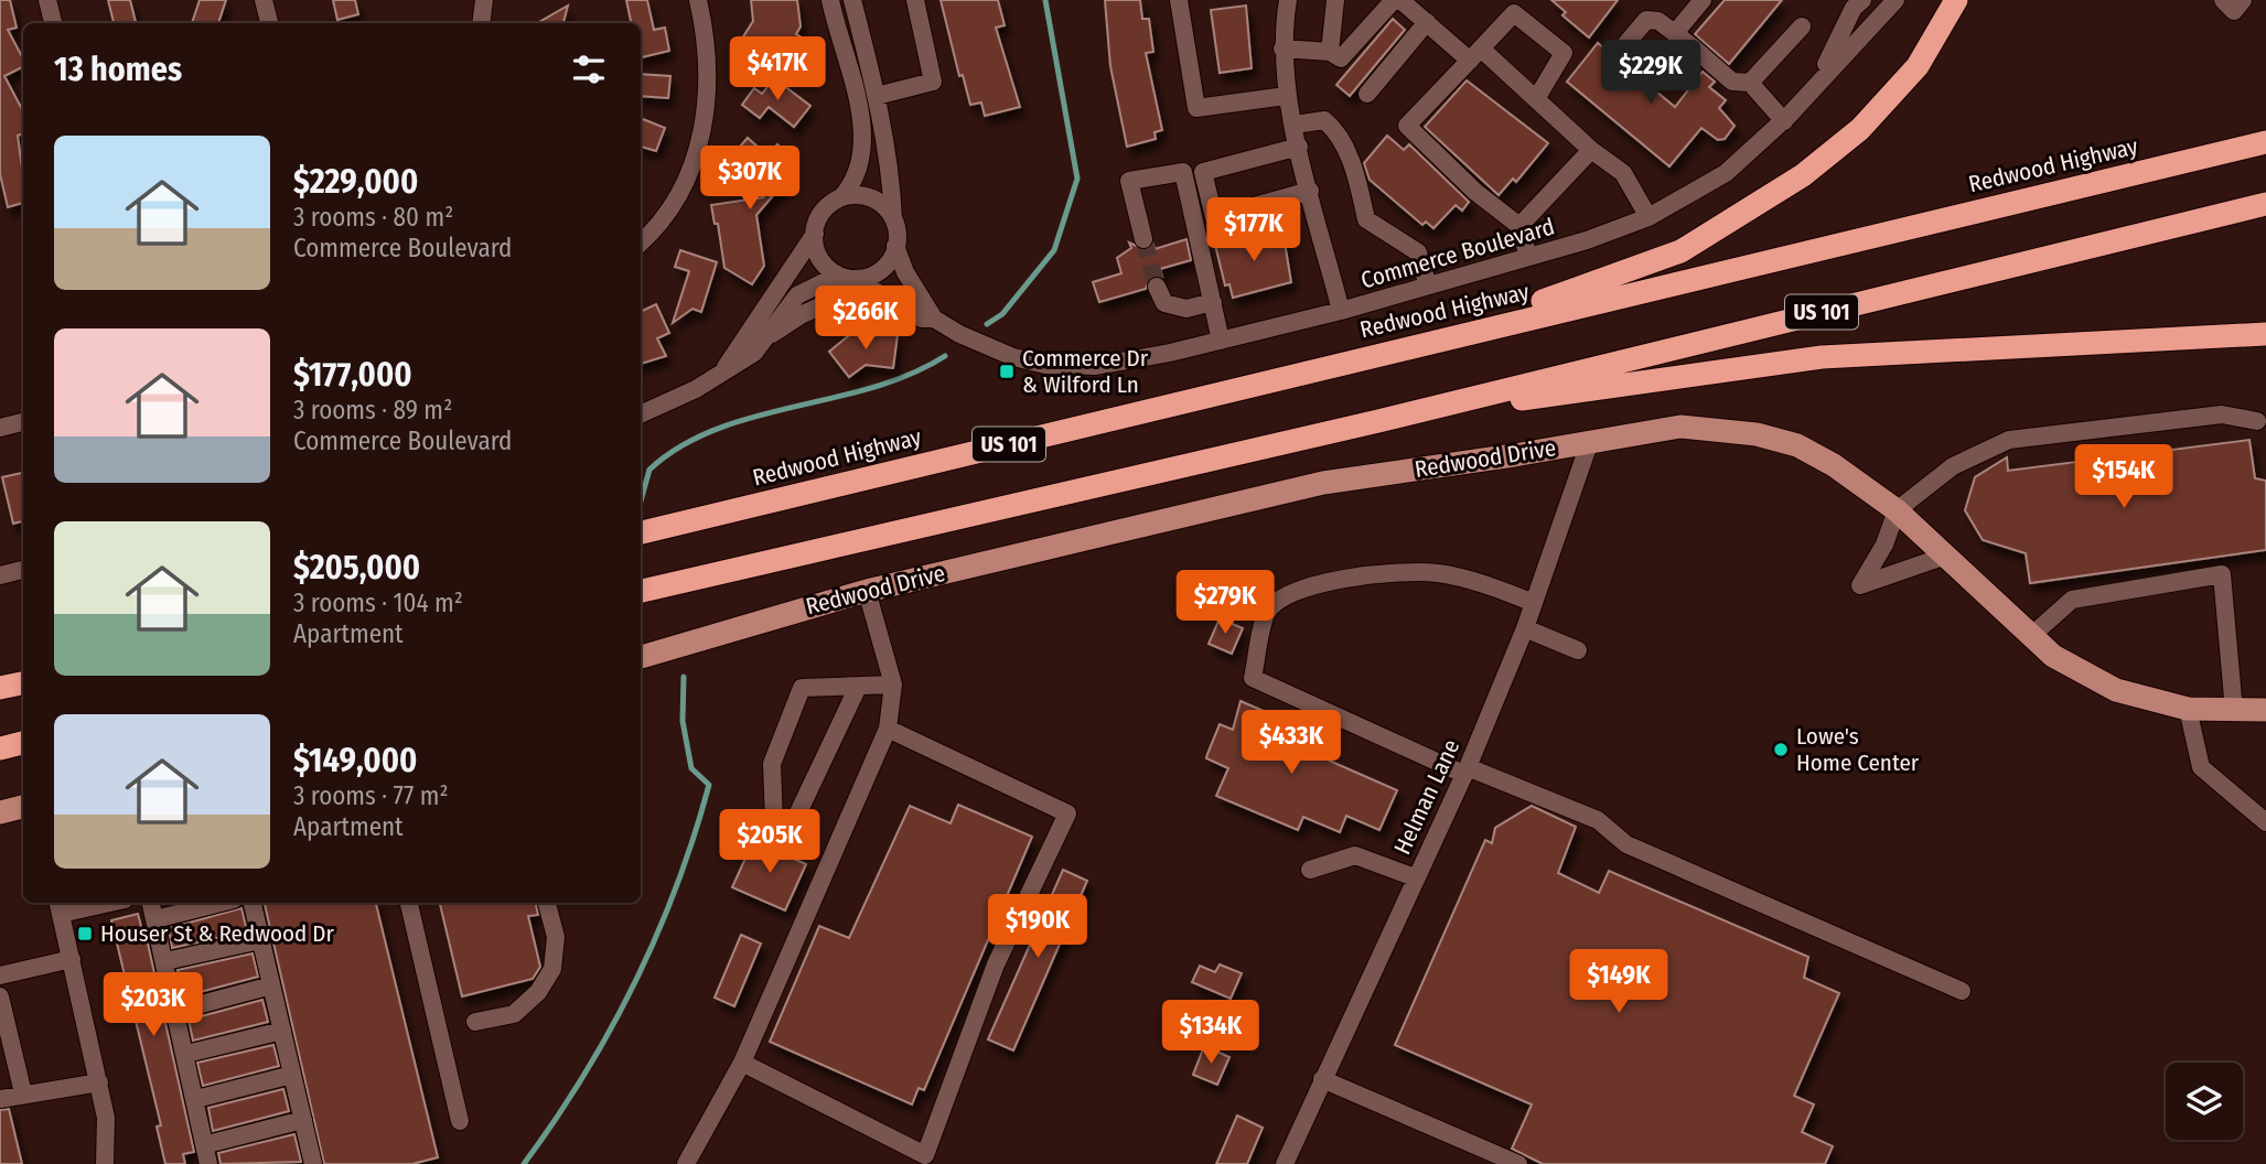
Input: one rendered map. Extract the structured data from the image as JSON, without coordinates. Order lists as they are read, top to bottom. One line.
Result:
{"streets":{"highway":["Redwood Highway","US 101"],"main road":["Redwood Drive"],"street":["Commerce Boulevard","Helman Lane"]},"crossings":[["Redwood Drive","Helman Lane"]],"places":{"transit":["Commerce Dr & Wilford Ln","Houser St & Redwood Dr"],"other":["Lowe's Home Center"]},"page":{"heading":"13 homes","price":["$417K","$229K","$307K","$177K","$266K","$154K","$279K","$433K","$205K","$190K","$149K","$203K","$134K"],"list":[{"name":"$229,000","note":"3 rooms · 80 m² · Commerce Boulevard"},{"name":"$177,000","note":"3 rooms · 89 m² · Commerce Boulevard"},{"name":"$205,000","note":"3 rooms · 104 m² · Apartment"},{"name":"$149,000","note":"3 rooms · 77 m² · Apartment"}]}}
